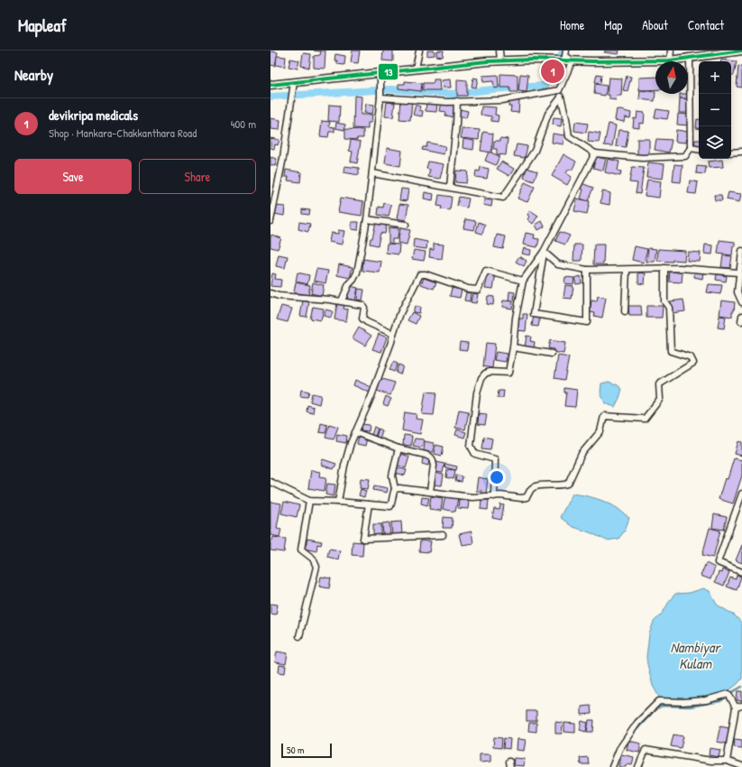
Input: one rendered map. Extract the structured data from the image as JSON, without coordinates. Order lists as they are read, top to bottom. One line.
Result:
{"water":["Nambiyar Kulam"],"lines":["transit line 13"],"scale_bar":"50 m","north":"top","page":{"header":"Mapleaf","nav":["Home","Map","About","Contact"],"heading":"Nearby","pins":"1","map_buttons":["+","−"],"list":[{"mark":"1","name":"devikripa medicals","note":"Shop · Mankara-Chakkanthara Road","value":"400 m"}],"buttons":["Save","Share"],"scale":"50 m"}}
